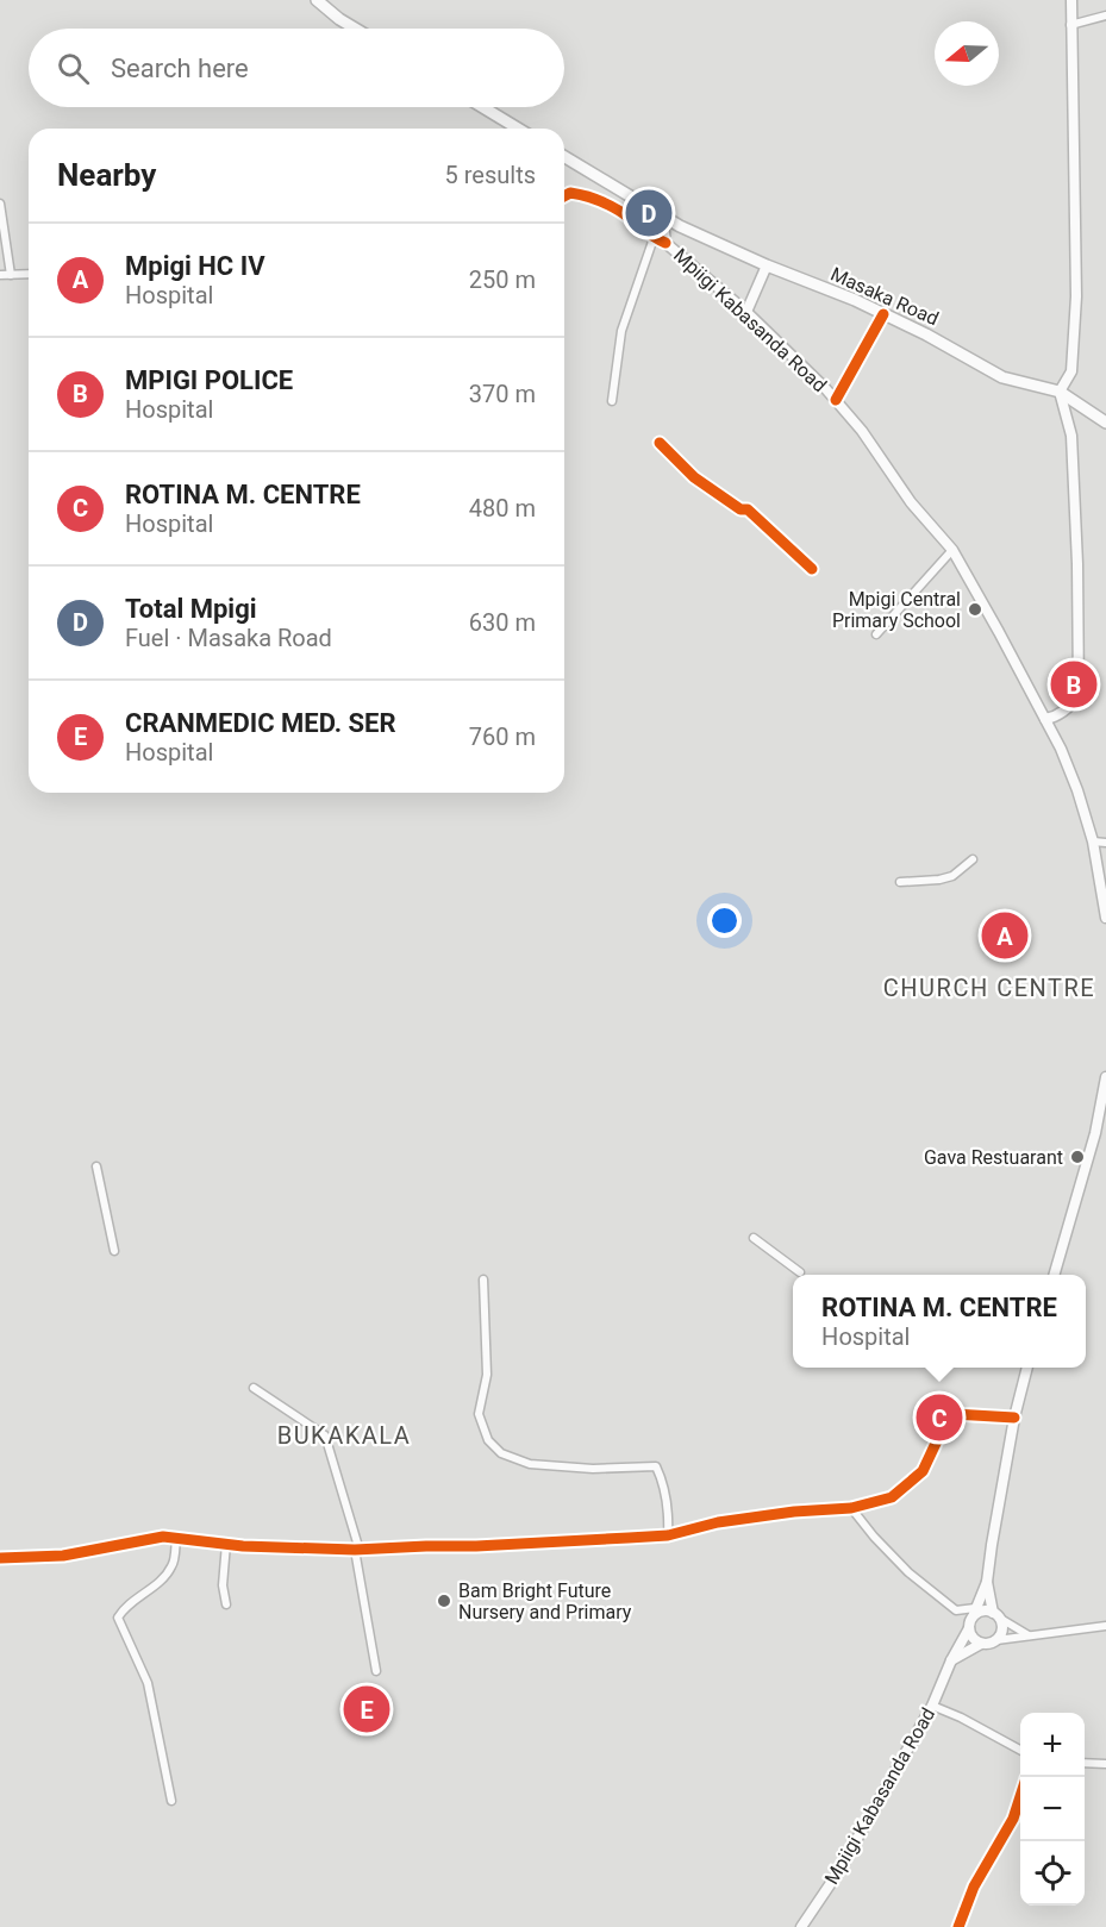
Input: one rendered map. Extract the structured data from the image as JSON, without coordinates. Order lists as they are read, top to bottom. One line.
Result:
{"streets":{"main road":["Masaka Road","Mpiigi Kabasanda Road"]},"districts":["CHURCH CENTRE","BUKAKALA"],"places":["Mpigi Central Primary School","Gava Restuarant","Bam Bright Future Nursery and Primary"],"north":"left","page":{"search":"Search here","heading":["Nearby","5 results"],"pins":["D","B","A","C","E"],"list":[{"mark":"A","name":"Mpigi HC IV","note":"Hospital","value":"250 m"},{"mark":"B","name":"MPIGI POLICE","note":"Hospital","value":"370 m"},{"mark":"C","name":"ROTINA M. CENTRE","note":"Hospital","value":"480 m"},{"mark":"D","name":"Total Mpigi","note":"Fuel · Masaka Road","value":"630 m"},{"mark":"E","name":"CRANMEDIC MED. SER","note":"Hospital","value":"760 m"}],"popup":["ROTINA M. CENTRE","Hospital"],"map_buttons":["+","−"]}}
